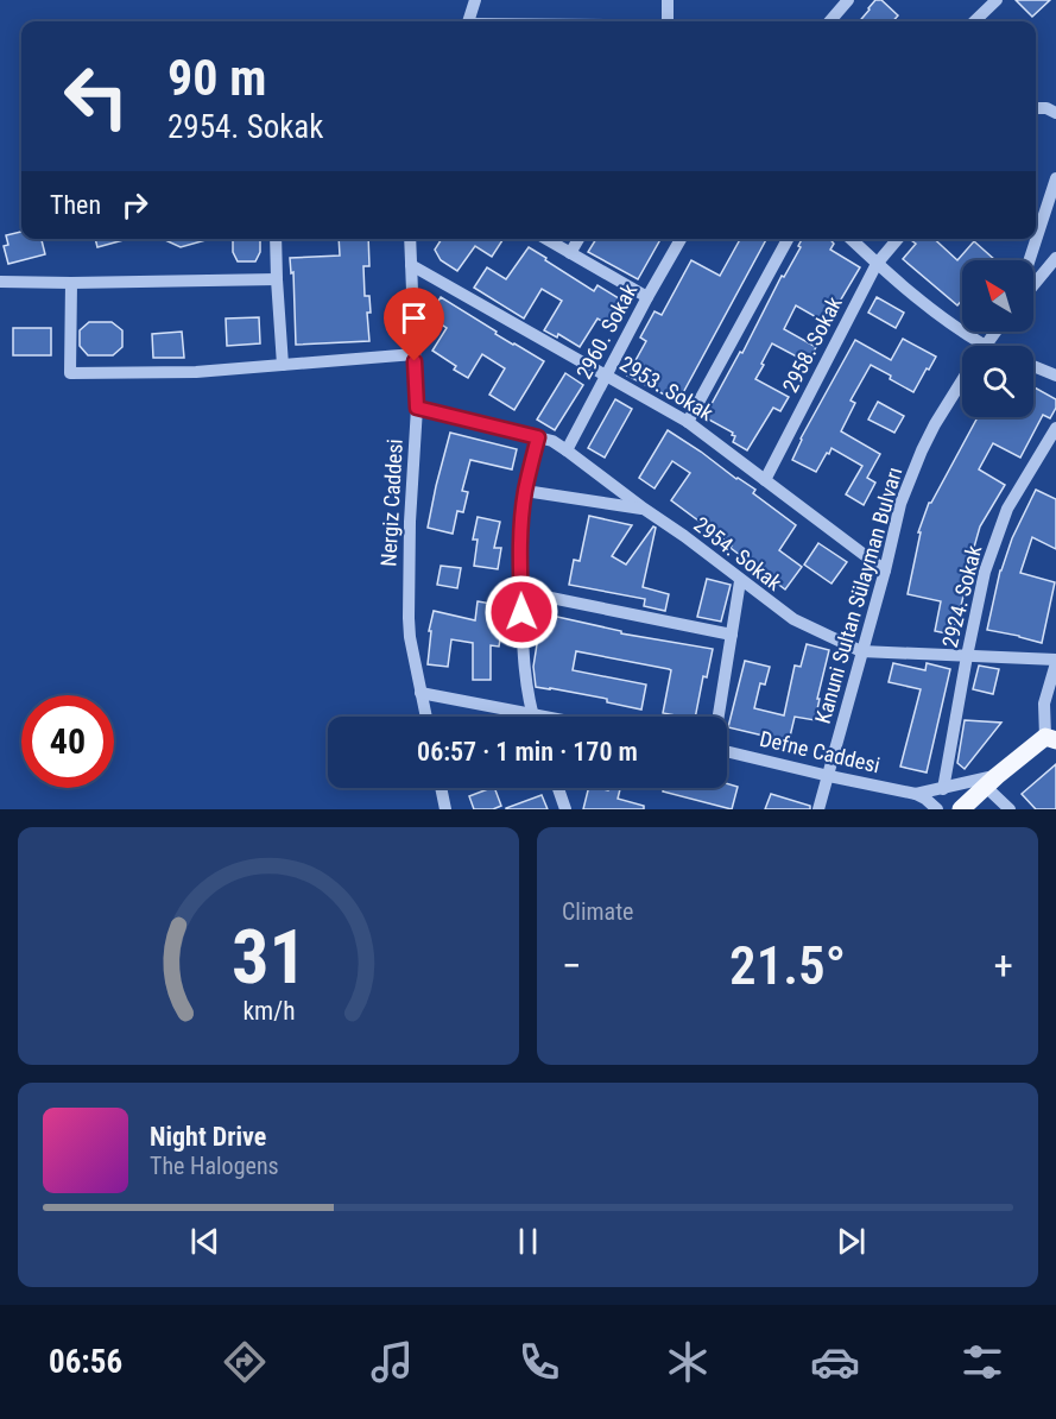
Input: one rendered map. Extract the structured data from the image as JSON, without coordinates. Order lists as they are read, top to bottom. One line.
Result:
{"streets":{"street":["2960. Sokak","2958. Sokak","2953. Sokak","Nergiz Caddesi","2954. Sokak","Kanuni Sultan Sülayman Bulvarı","2924. Sokak","Defne Caddesi"]},"crossings":[["2960. Sokak","2953. Sokak"],["2960. Sokak","2954. Sokak"],["2958. Sokak","2953. Sokak"],["2953. Sokak","Nergiz Caddesi"],["2953. Sokak","Kanuni Sultan Sülayman Bulvarı"],["Nergiz Caddesi","2954. Sokak"],["2954. Sokak","Kanuni Sultan Sülayman Bulvarı"],["2954. Sokak","2924. Sokak"],["Kanuni Sultan Sülayman Bulvarı","Defne Caddesi"]],"north":"top left","page":{"turn":["90 m","2954. Sokak"],"then":"Then","limit":"40","trip":"06:57 · 1 min · 170 m","tile":"Climate","heat":["−","21.5°","+"],"song":["Night Drive","The Halogens"],"tabs":"06:56","gauge":["31","km/h"]}}
